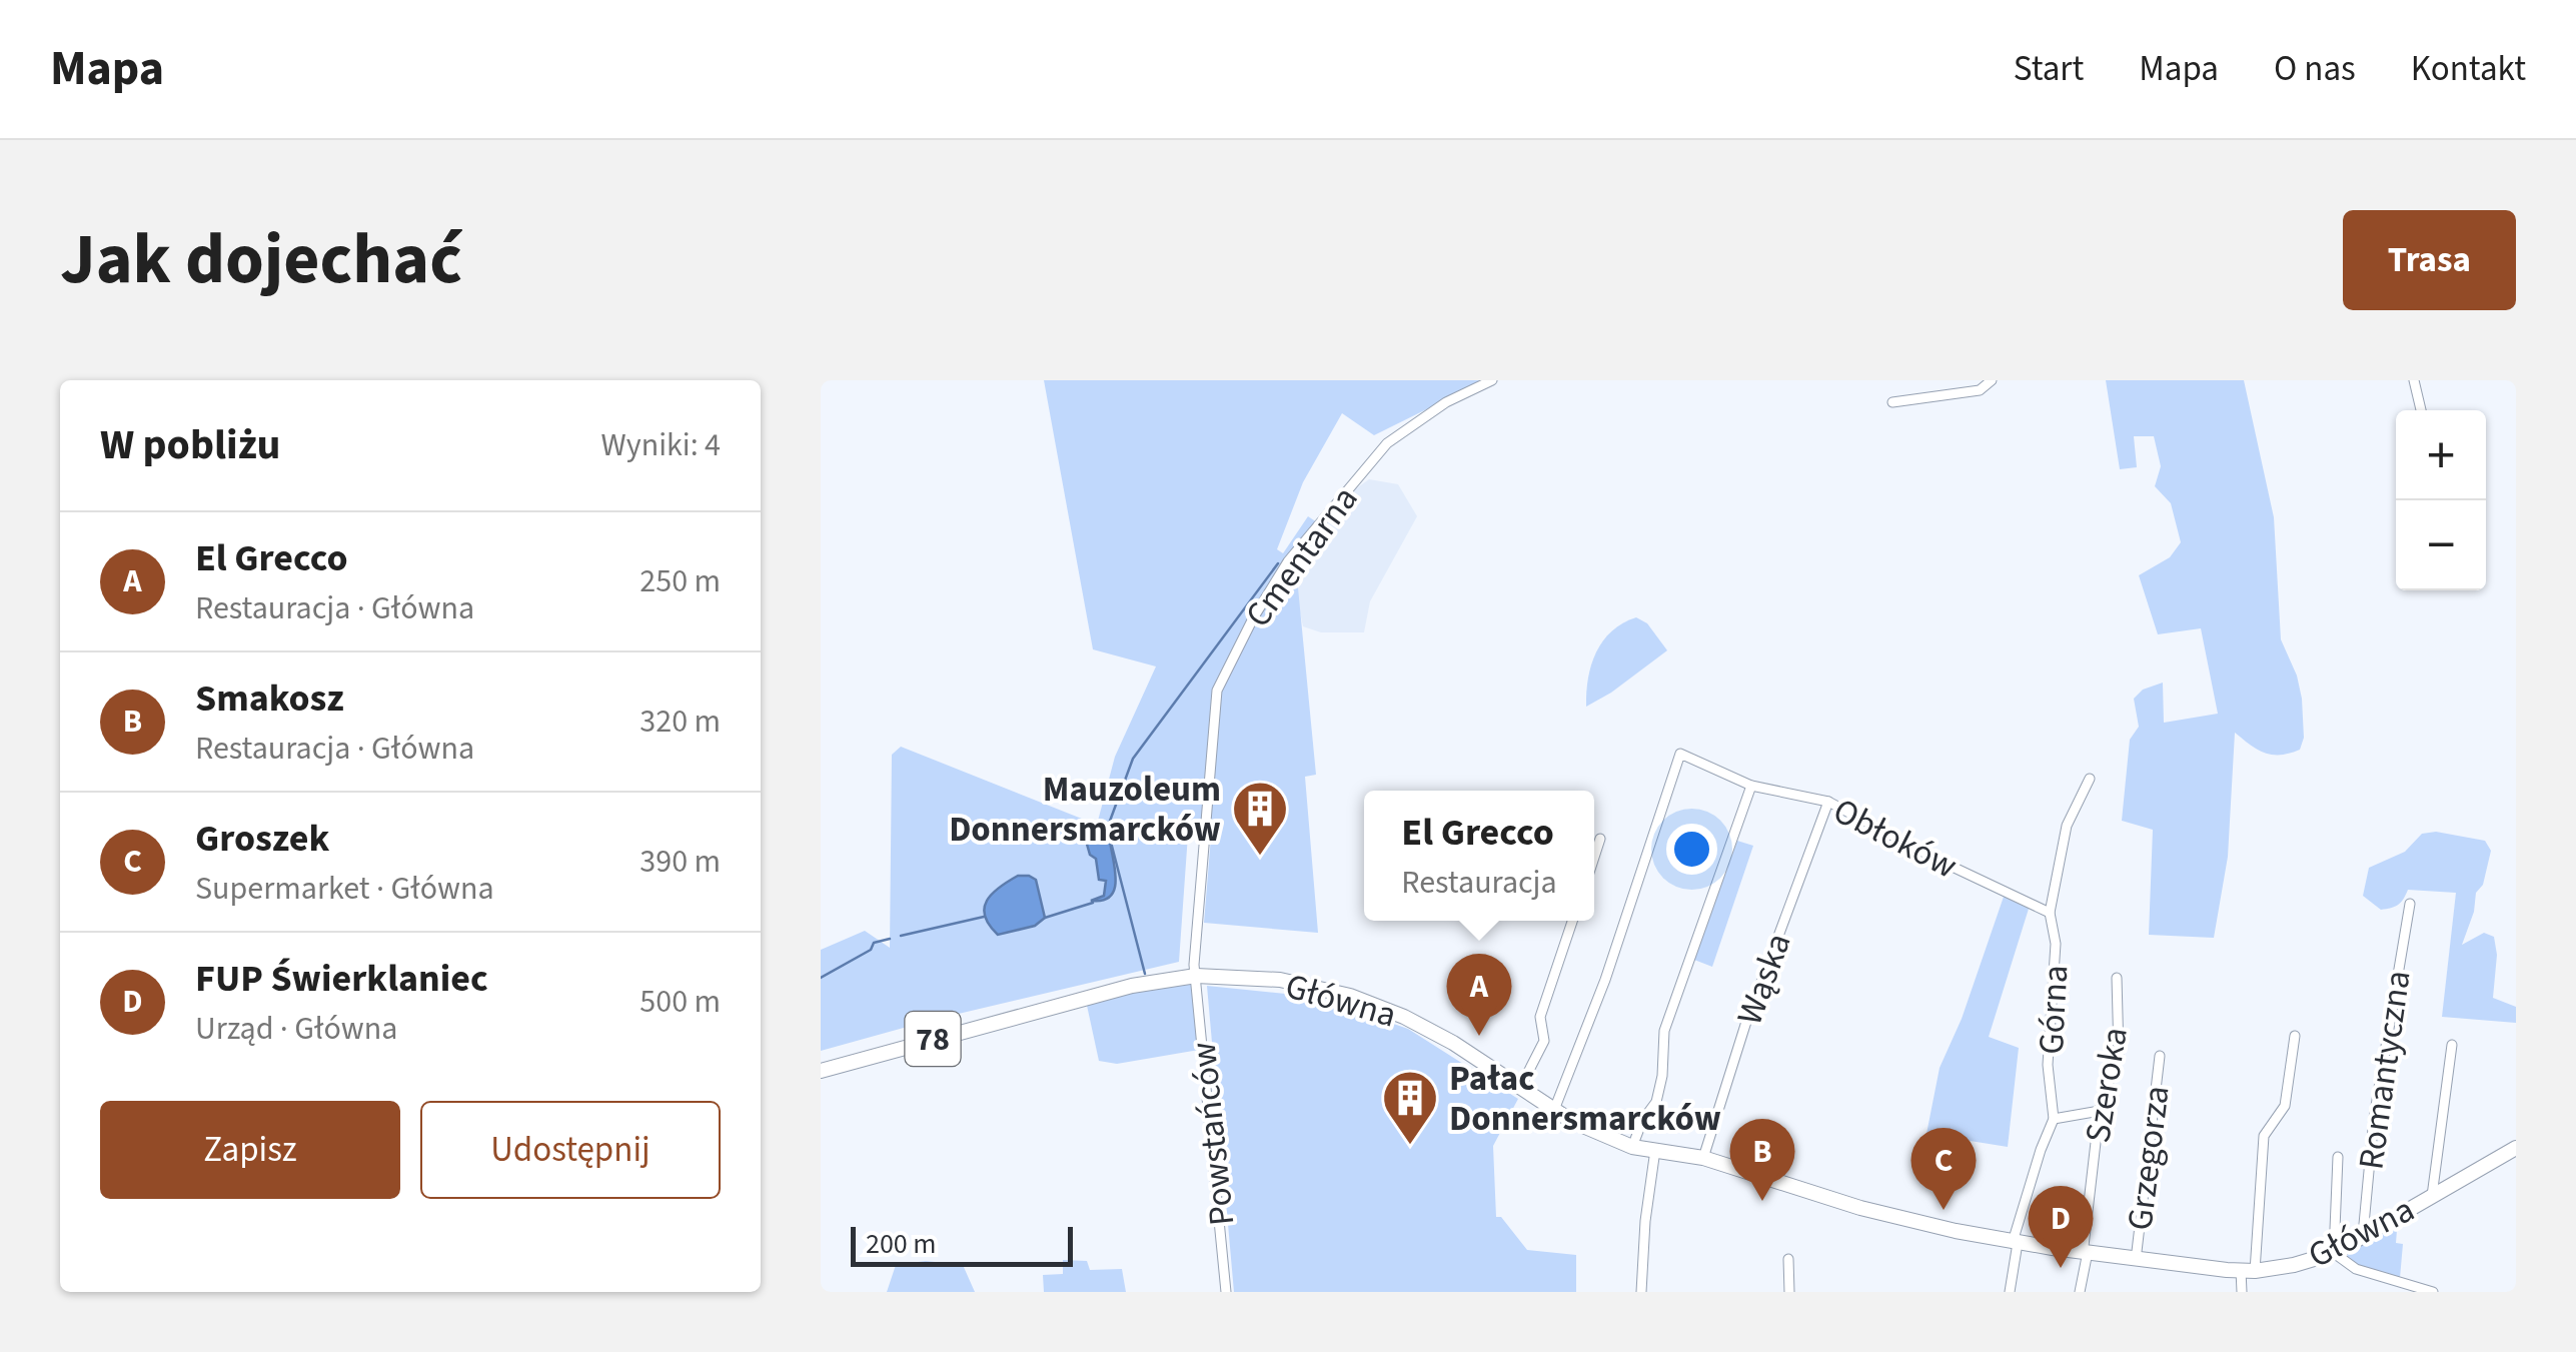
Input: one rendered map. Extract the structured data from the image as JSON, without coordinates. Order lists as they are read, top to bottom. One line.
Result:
{"streets":{"main road":["Główna","78"],"street":["Cmentarna","Obłoków","Wąska","Górna","Romantyczna","Szeroka","Powstańców","Grzegorza"]},"crossings":[["Cmentarna","Główna"],["Cmentarna","Powstańców"],["Obłoków","Wąska"],["Obłoków","Główna"],["Obłoków","Górna"],["Wąska","Główna"],["Główna","Górna"],["Główna","Romantyczna"],["Główna","Szeroka"],["Główna","Powstańców"],["Główna","Grzegorza"]],"places":{"building":["Mauzoleum Donnersmarcków","Pałac Donnersmarcków"]},"scale_bar":"200 m","page":{"header":"Mapa","nav":["Start","Mapa","O nas","Kontakt"],"title":"Jak dojechać","buttons":["Trasa",["Zapisz","Udostępnij"]],"heading":["W pobliżu","Wyniki: 4"],"map_buttons":["+","−"],"list":[{"mark":"A","name":"El Grecco","note":"Restauracja · Główna","value":"250 m"},{"mark":"B","name":"Smakosz","note":"Restauracja · Główna","value":"320 m"},{"mark":"C","name":"Groszek","note":"Supermarket · Główna","value":"390 m"},{"mark":"D","name":"FUP Świerklaniec","note":"Urząd · Główna","value":"500 m"}],"popup":["El Grecco","Restauracja"],"pins":["A","B","C","D"],"scale":"200 m"}}
